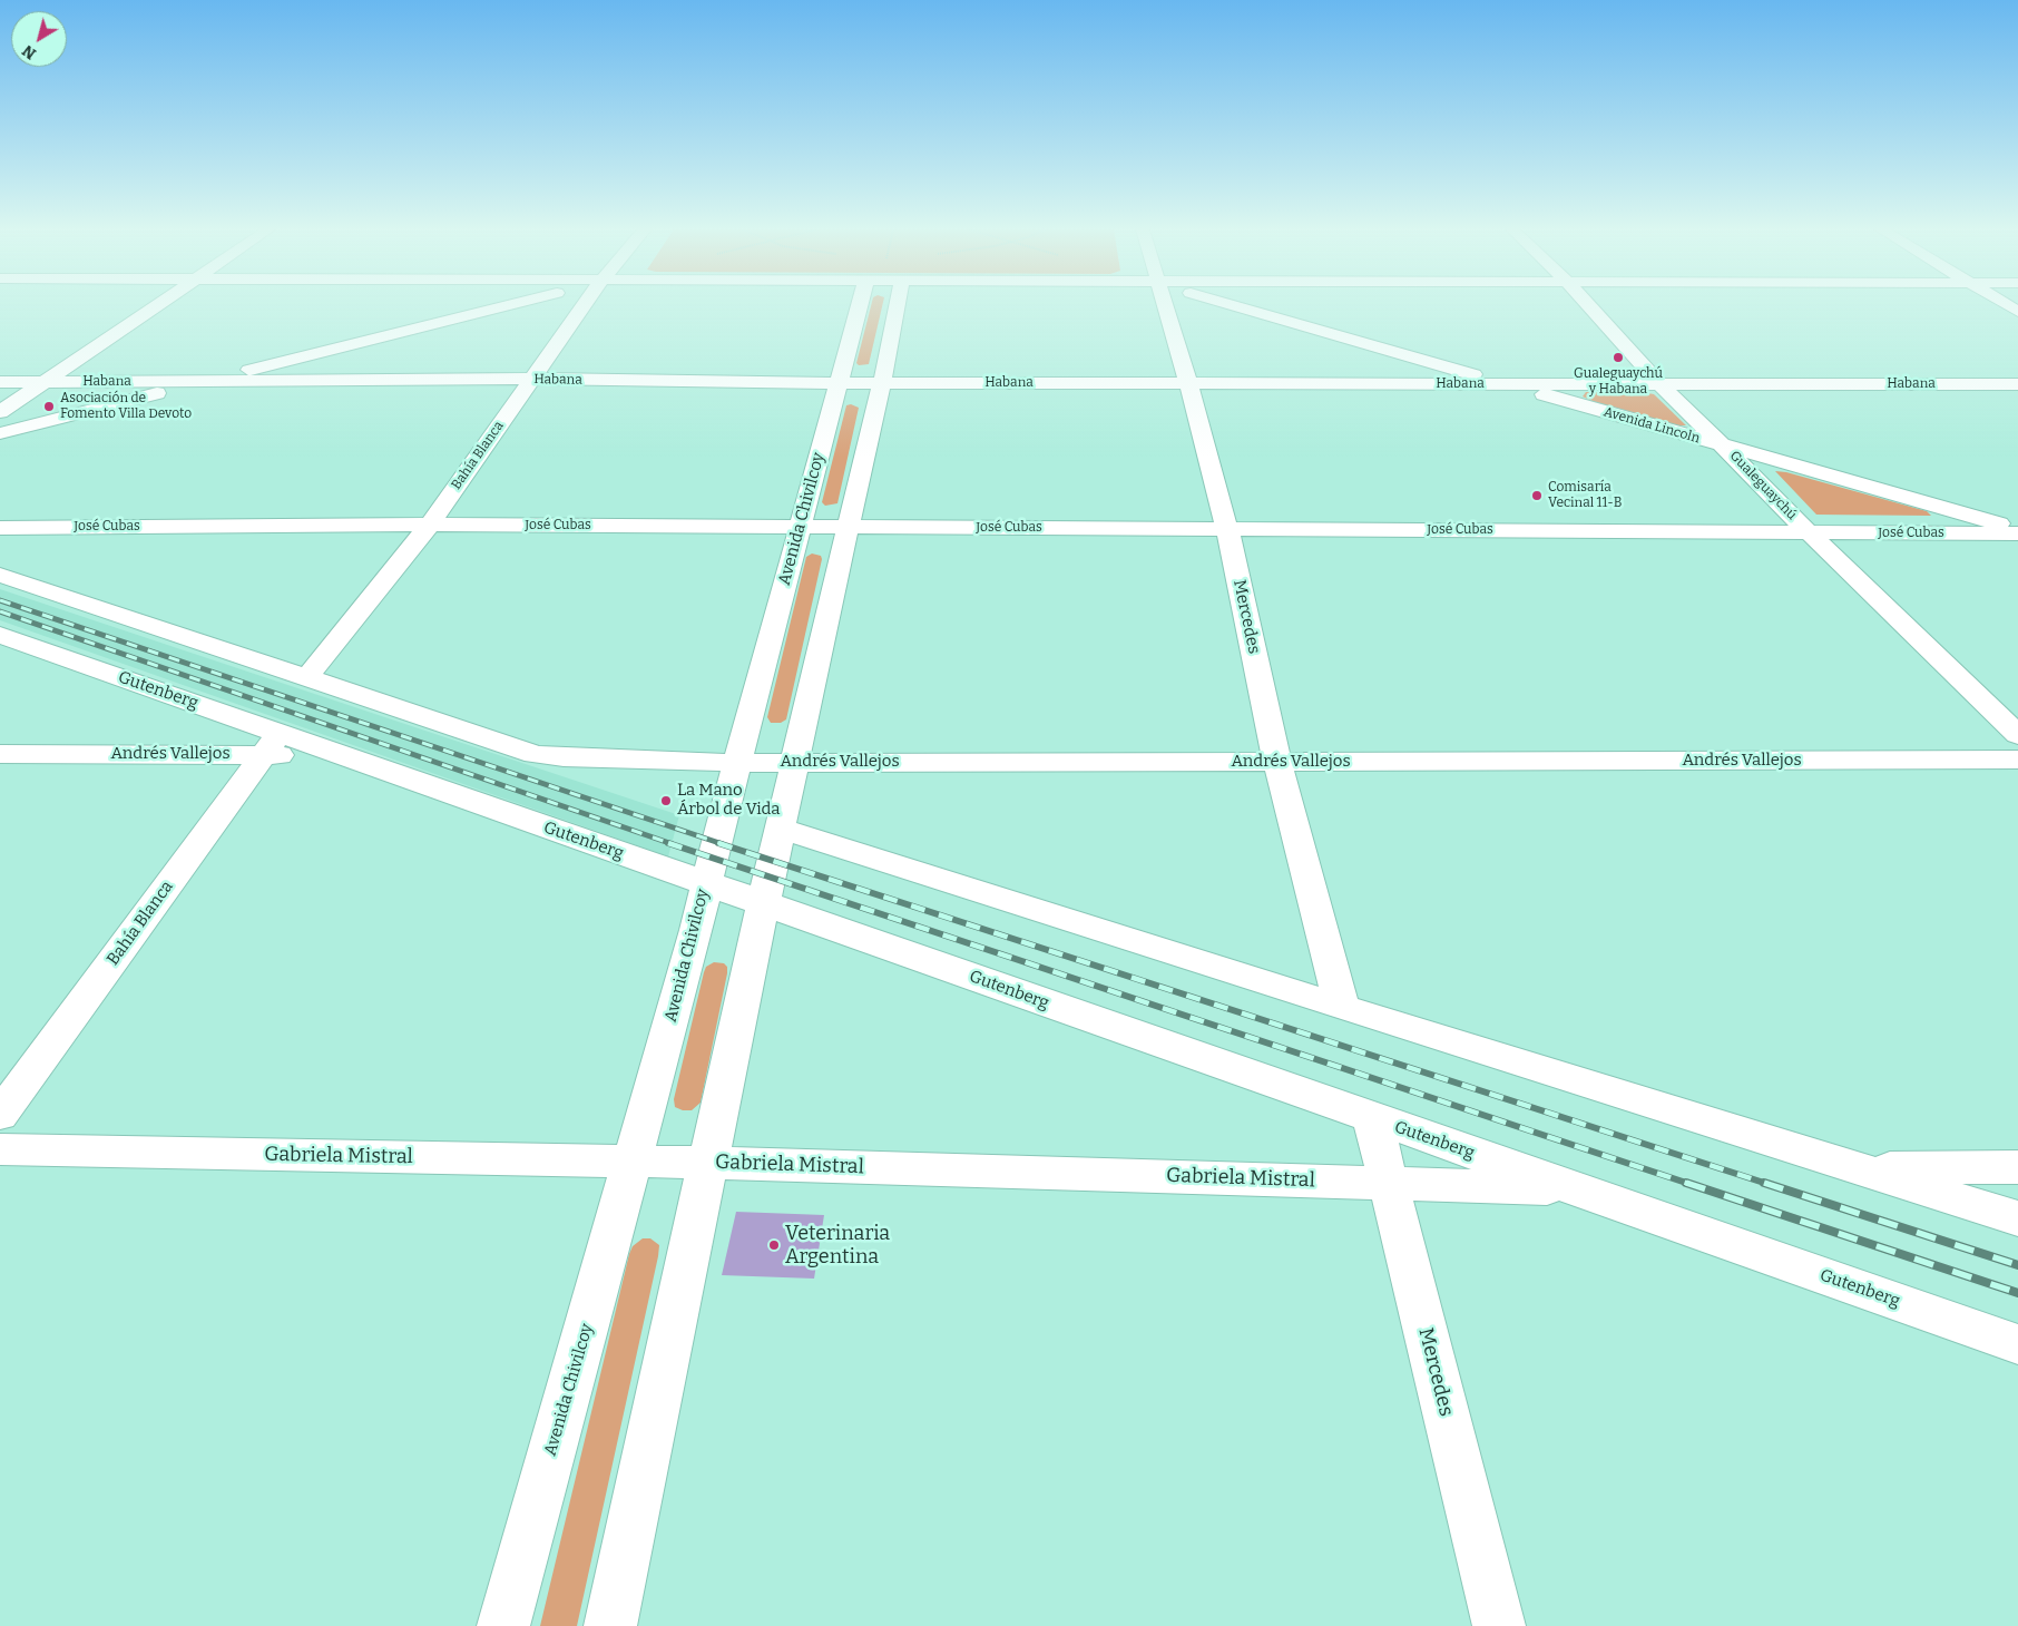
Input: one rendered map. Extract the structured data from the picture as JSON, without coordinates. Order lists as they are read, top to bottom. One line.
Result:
{"streets":{"street":["Habana","Avenida Lincoln","Bahía Blanca","Gualeguaychú","Avenida Chivilcoy","José Cubas","Mercedes","Gutenberg","Andrés Vallejos","Gabriela Mistral"]},"crossings":[["Habana","Avenida Lincoln"],["Habana","Bahía Blanca"],["Habana","Gualeguaychú"],["Habana","Avenida Chivilcoy"],["Habana","Mercedes"],["Avenida Lincoln","Gualeguaychú"],["Bahía Blanca","José Cubas"],["Bahía Blanca","Gutenberg"],["Bahía Blanca","Andrés Vallejos"],["Gualeguaychú","José Cubas"],["Avenida Chivilcoy","José Cubas"],["Avenida Chivilcoy","Gutenberg"],["Avenida Chivilcoy","Andrés Vallejos"],["Avenida Chivilcoy","Gabriela Mistral"],["José Cubas","Mercedes"],["Mercedes","Gutenberg"],["Mercedes","Andrés Vallejos"],["Mercedes","Gabriela Mistral"],["Gutenberg","Andrés Vallejos"],["Gutenberg","Gabriela Mistral"]],"places":["Gualeguaychú y Habana","Asociación de Fomento Villa Devoto","Comisaría Vecinal 11-B","La Mano Árbol de Vida","Veterinaria Argentina"],"north":"bottom left"}
